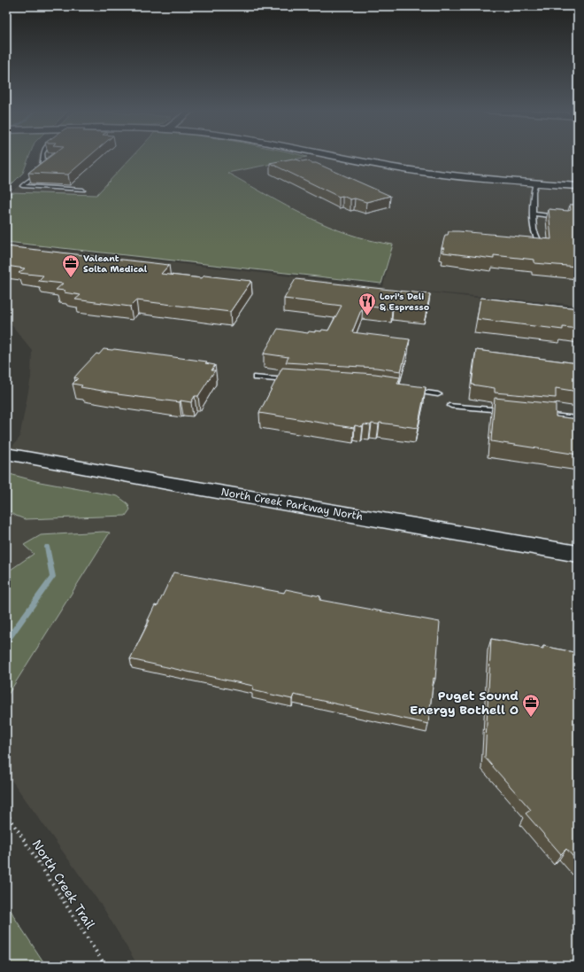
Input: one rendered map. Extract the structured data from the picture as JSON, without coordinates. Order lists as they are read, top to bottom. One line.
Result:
{"streets":{"street":["North Creek Parkway North"],"path":["North Creek Trail"]},"places":{"office":["Valeant Solta Medical","Puget Sound Energy Bothell O"],"restaurant":["Lori's Deli & Espresso"]}}
